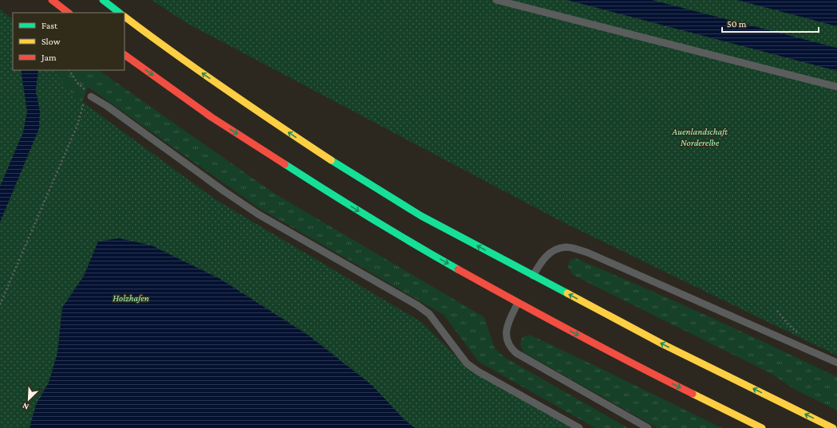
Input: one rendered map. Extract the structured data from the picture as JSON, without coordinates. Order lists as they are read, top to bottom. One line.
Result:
{"parks":["Auenlandschaft Norderelbe","Holzhafen"],"legend":["Fast","Slow","Jam"],"scale_bar":"50 m","north":"bottom left"}
